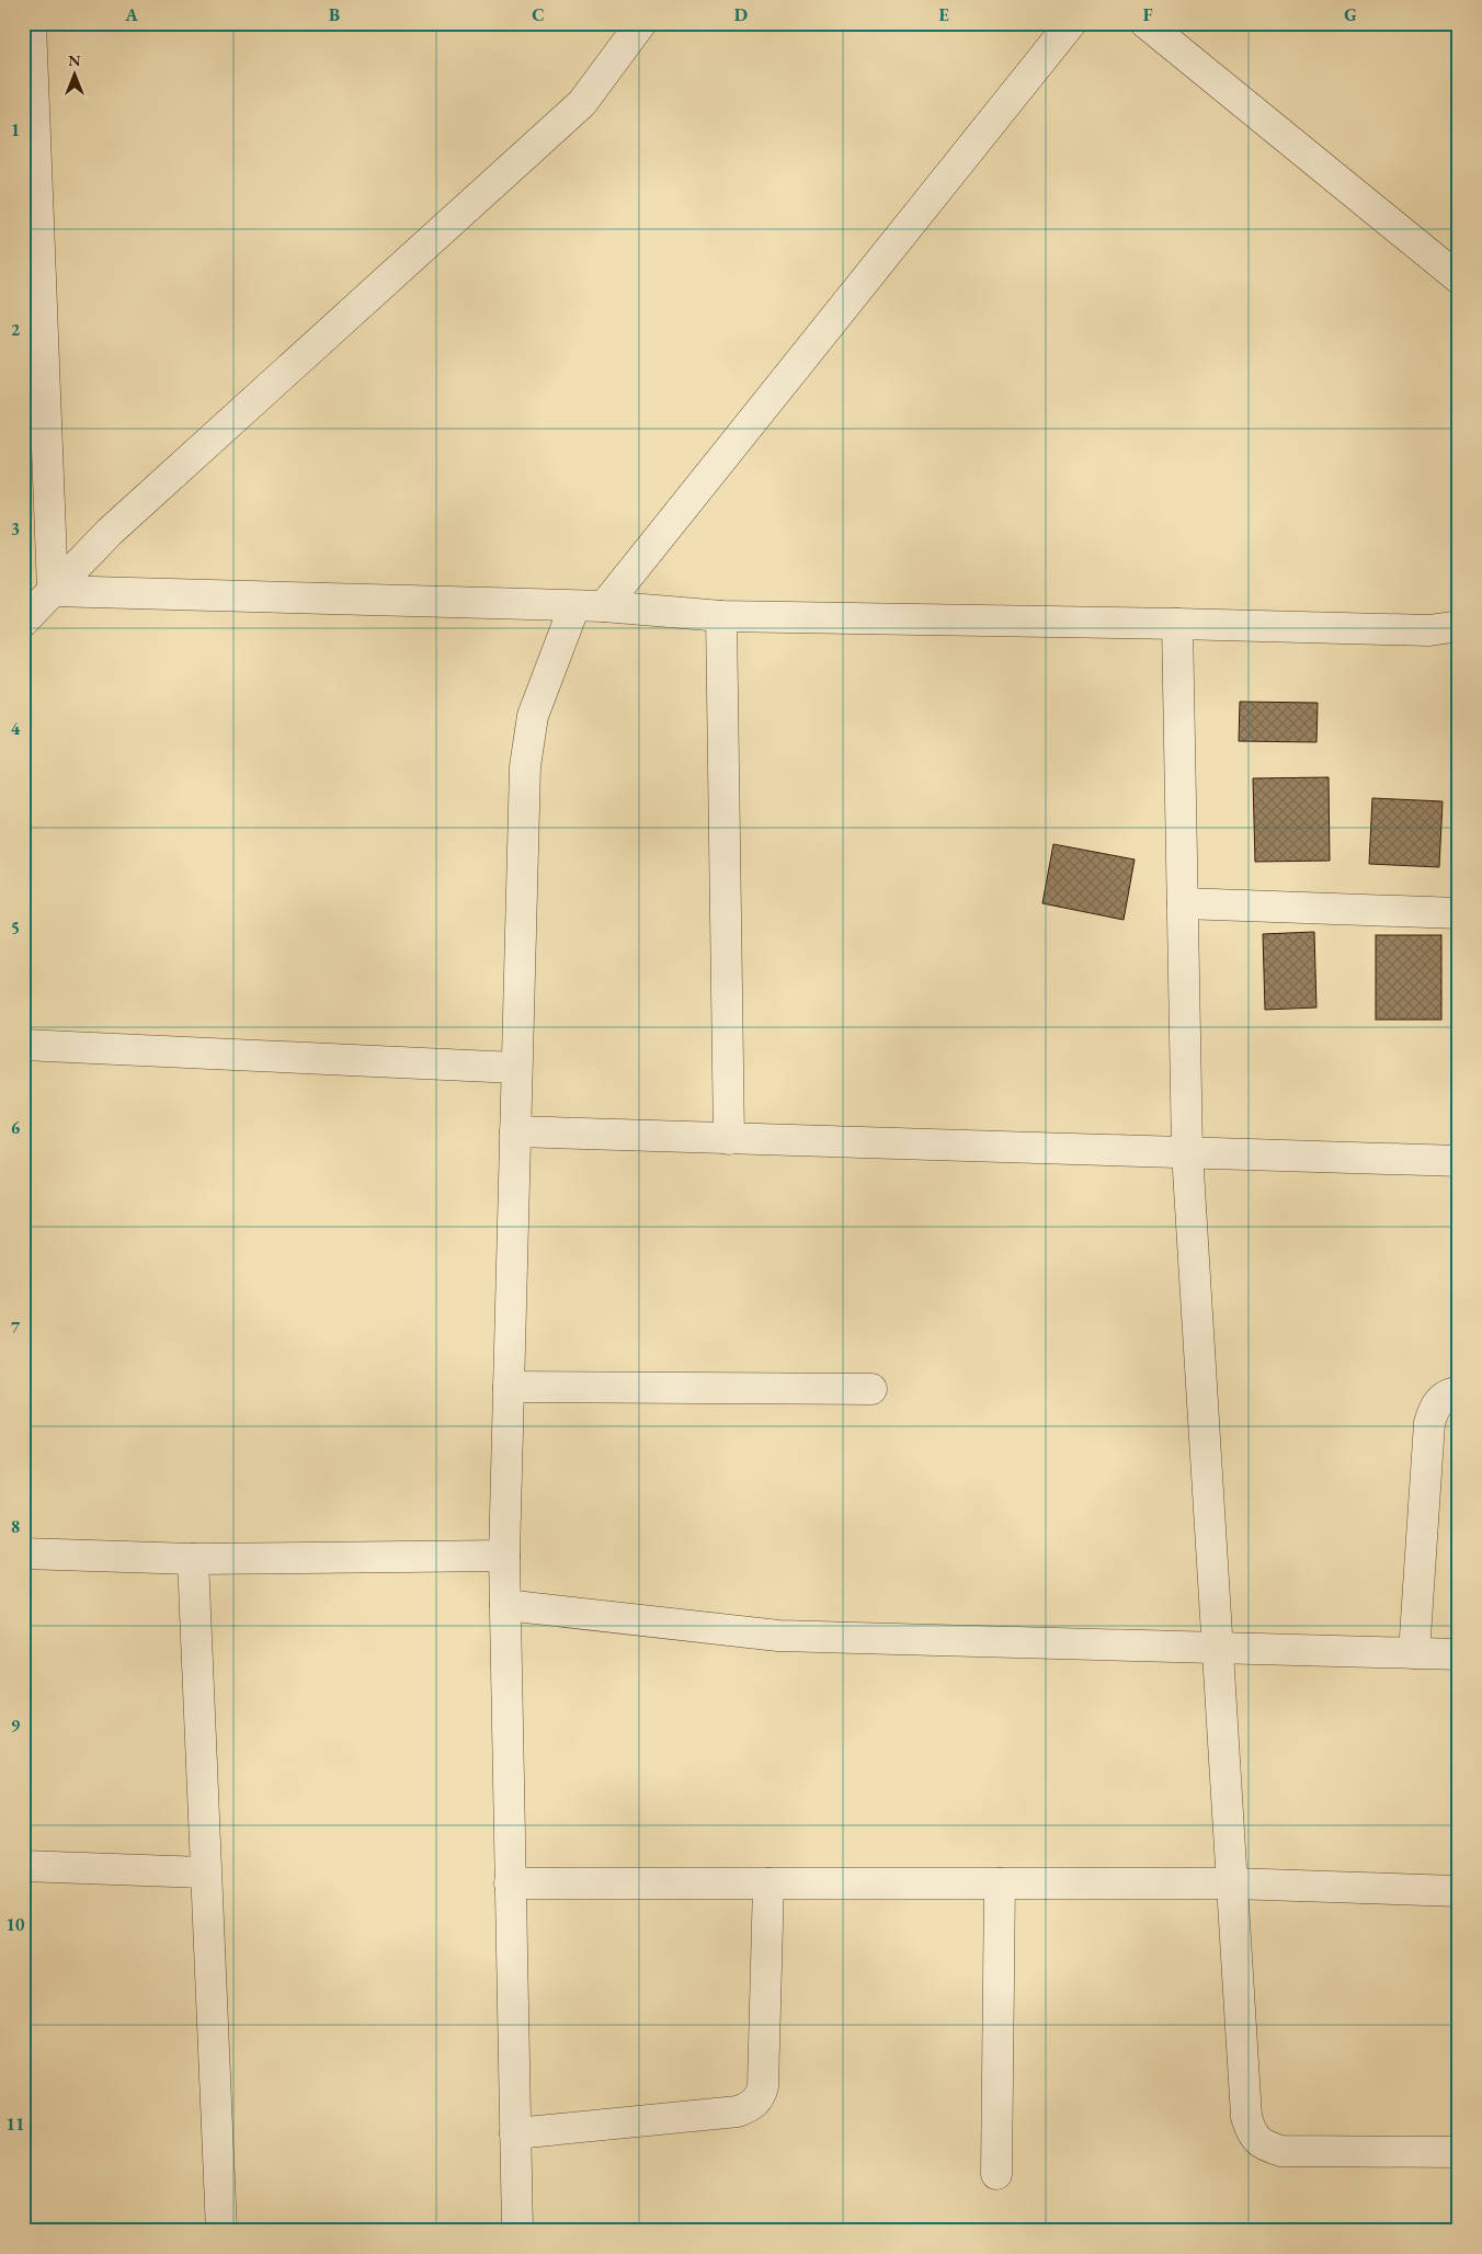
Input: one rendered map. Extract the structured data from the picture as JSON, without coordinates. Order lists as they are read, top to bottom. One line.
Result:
{"north":"top","grid":{"columns":["A","B","C","D","E","F","G"],"rows":["1","2","3","4","5","6","7","8","9","10","11"]}}
